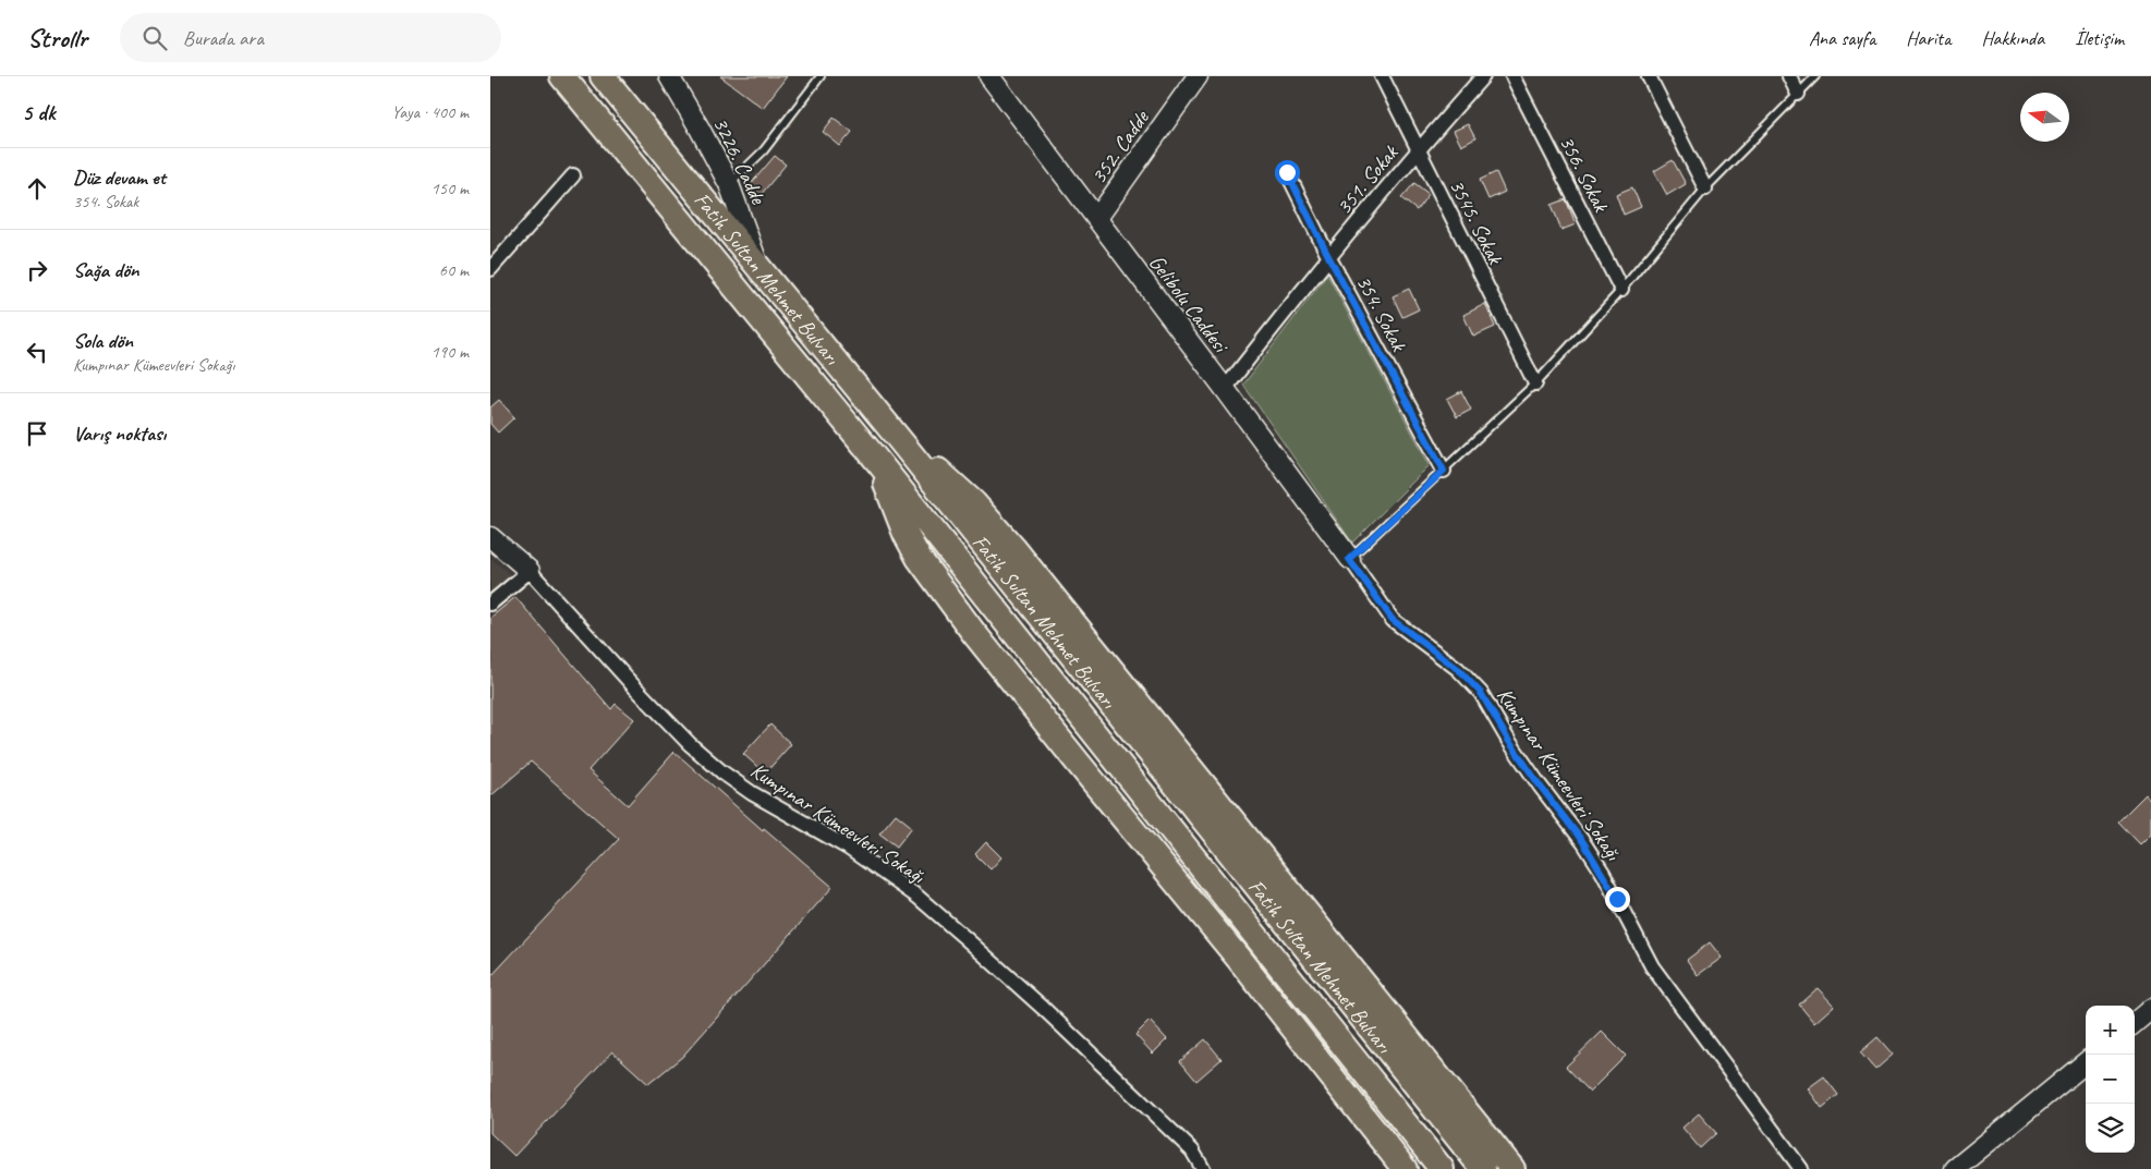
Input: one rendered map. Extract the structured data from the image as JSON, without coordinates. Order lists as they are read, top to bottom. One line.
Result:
{"streets":{"highway":["Fatih Sultan Mehmet Bulvarı"],"street":["352. Cadde","3226. Cadde","356. Sokak","351. Sokak","3545. Sokak","Gelibolu Caddesi","354. Sokak","Kumpınar Kümeevleri Sokağı"]},"crossings":[["352. Cadde","Gelibolu Caddesi"],["3226. Cadde","Fatih Sultan Mehmet Bulvarı"],["351. Sokak","3545. Sokak"],["351. Sokak","Gelibolu Caddesi"],["351. Sokak","354. Sokak"],["Gelibolu Caddesi","Kumpınar Kümeevleri Sokağı"]],"north":"left","page":{"header":"Strollr","search":"Burada ara","nav":["Ana sayfa","Harita","Hakkında","İletişim"],"heading":["5 dk","Yaya · 400 m"],"list":[["Düz devam et","354. Sokak","150 m"],["Sağa dön","60 m"],["Sola dön","Kumpınar Kümeevleri Sokağı","190 m"],"Varış noktası"],"map_buttons":["+","−"]}}
